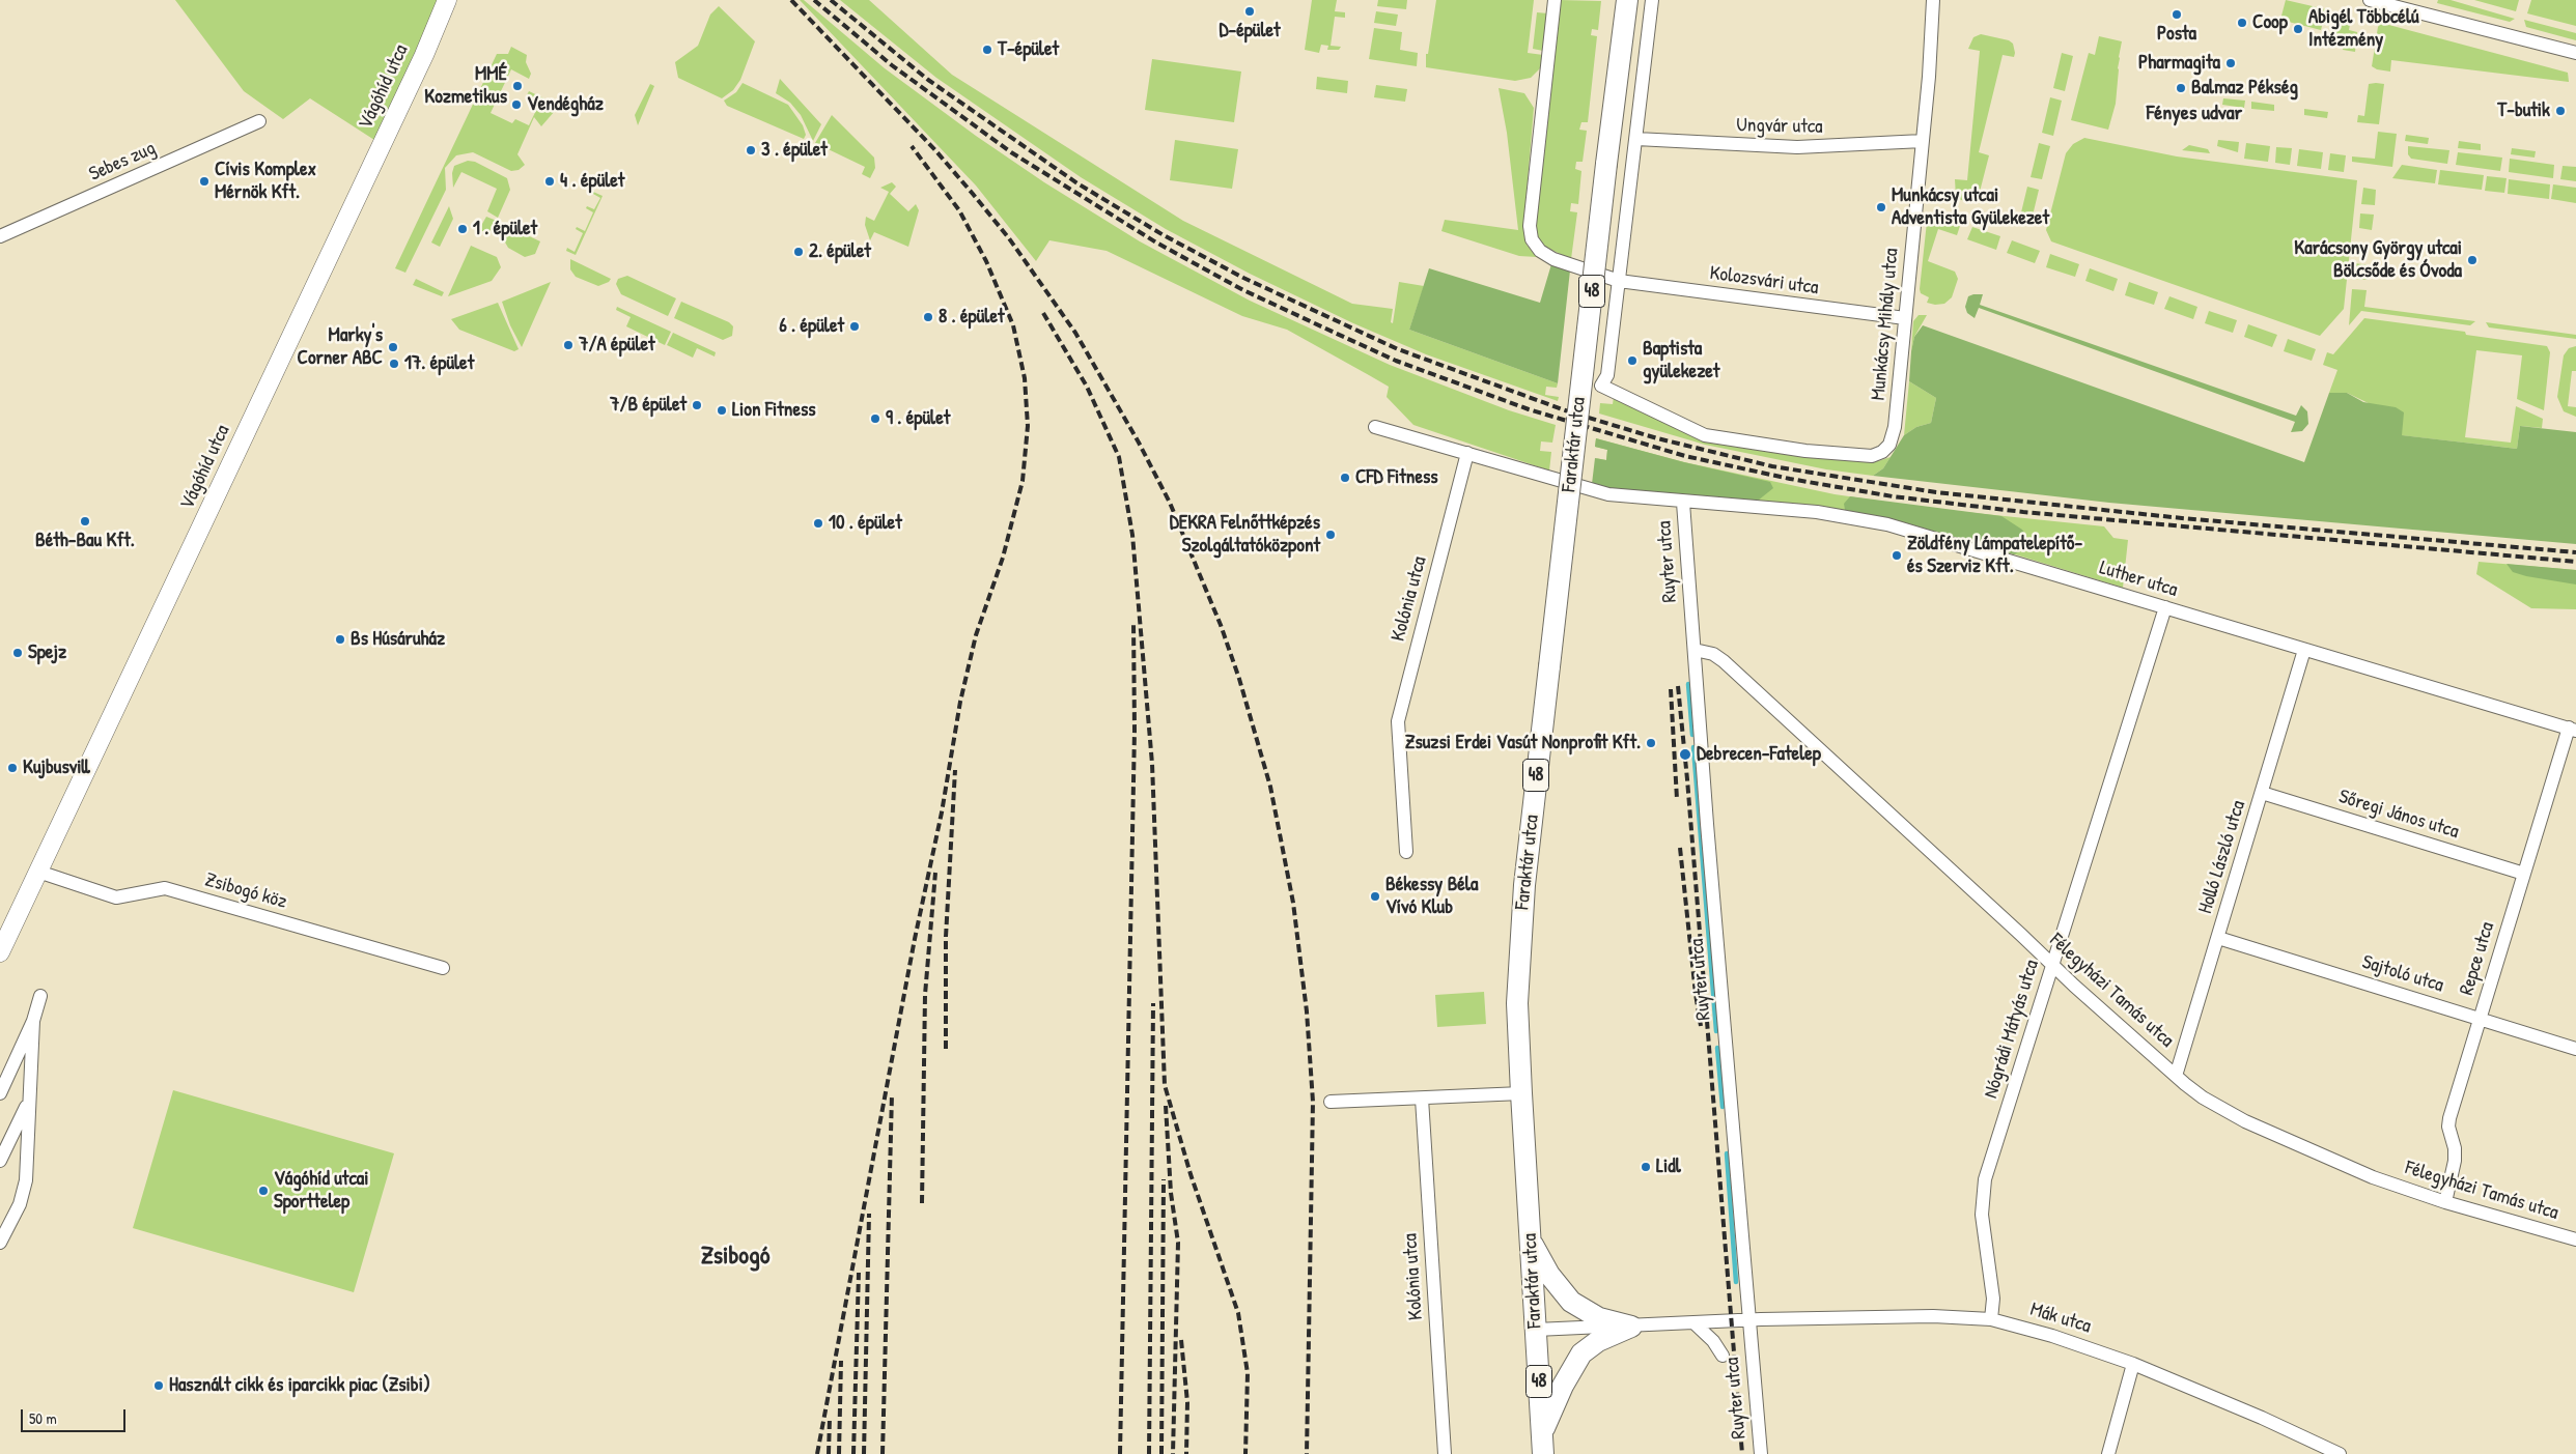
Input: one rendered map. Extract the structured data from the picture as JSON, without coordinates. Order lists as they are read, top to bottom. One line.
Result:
{"streets":{"main road":["Vágóhíd utca","48","Faraktár utca"],"street":["Ungvár utca","Sebes zug","Kolozsvári utca","Munkácsy Mihály utca","Ruyter utca","Luther utca","Kolónia utca","Sőregi János utca","Holló László utca","Zsibogó köz","Repce utca","Sajtoló utca","Félegyházi Tamás utca","Nógrádi Mátyás utca","Mák utca"]},"crossings":[["Vágóhíd utca","Zsibogó köz"],["Ungvár utca","Munkácsy Mihály utca"],["Ungvár utca","Faraktár utca"],["Kolozsvári utca","Munkácsy Mihály utca"],["Kolozsvári utca","Faraktár utca"],["Munkácsy Mihály utca","Faraktár utca"],["Faraktár utca","Mák utca"],["Ruyter utca","Luther utca"],["Ruyter utca","Félegyházi Tamás utca"],["Ruyter utca","Mák utca"],["Luther utca","Kolónia utca"],["Luther utca","Holló László utca"],["Luther utca","Repce utca"],["Luther utca","Nógrádi Mátyás utca"],["Sőregi János utca","Holló László utca"],["Sőregi János utca","Repce utca"],["Holló László utca","Sajtoló utca"],["Holló László utca","Félegyházi Tamás utca"],["Repce utca","Sajtoló utca"],["Repce utca","Félegyházi Tamás utca"],["Félegyházi Tamás utca","Nógrádi Mátyás utca"],["Nógrádi Mátyás utca","Mák utca"]],"districts":["Fényes udvar","Zsibogó"],"places":["D-épület","Posta","Coop","Abigél Többcélú Intézmény","T-épület","Pharmagita","MMÉ Kozmetikus","Balmaz Pékség","Vendégház","T-butik","3 . épület","Cívis Komplex Mérnök Kft.","4 . épület","Munkácsy utcai Adventista Gyülekezet","1 . épület","2. épület","Karácsony György utcai Bölcsőde és Óvoda","8 . épület","6 . épület","7/A épület","Marky's Corner ABC","Baptista gyülekezet","17. épület","7/B épület","Lion Fitness","9 . épület","CFD Fitness","Béth-Bau Kft.","10 . épület","DEKRA Felnőttképzés Szolgáltatóközpont","Zöldfény Lámpatelepítő- és Szerviz Kft.","Bs Húsáruház","Spejz","Zsuzsi Erdei Vasút Nonprofit Kft.","Debrecen-Fatelep","Kujbusvill","Békessy Béla Vívó Klub","Lidl","Vágóhíd utcai Sporttelep","Használt cikk és iparcikk piac (Zsibi)"],"scale_bar":"50 m"}
